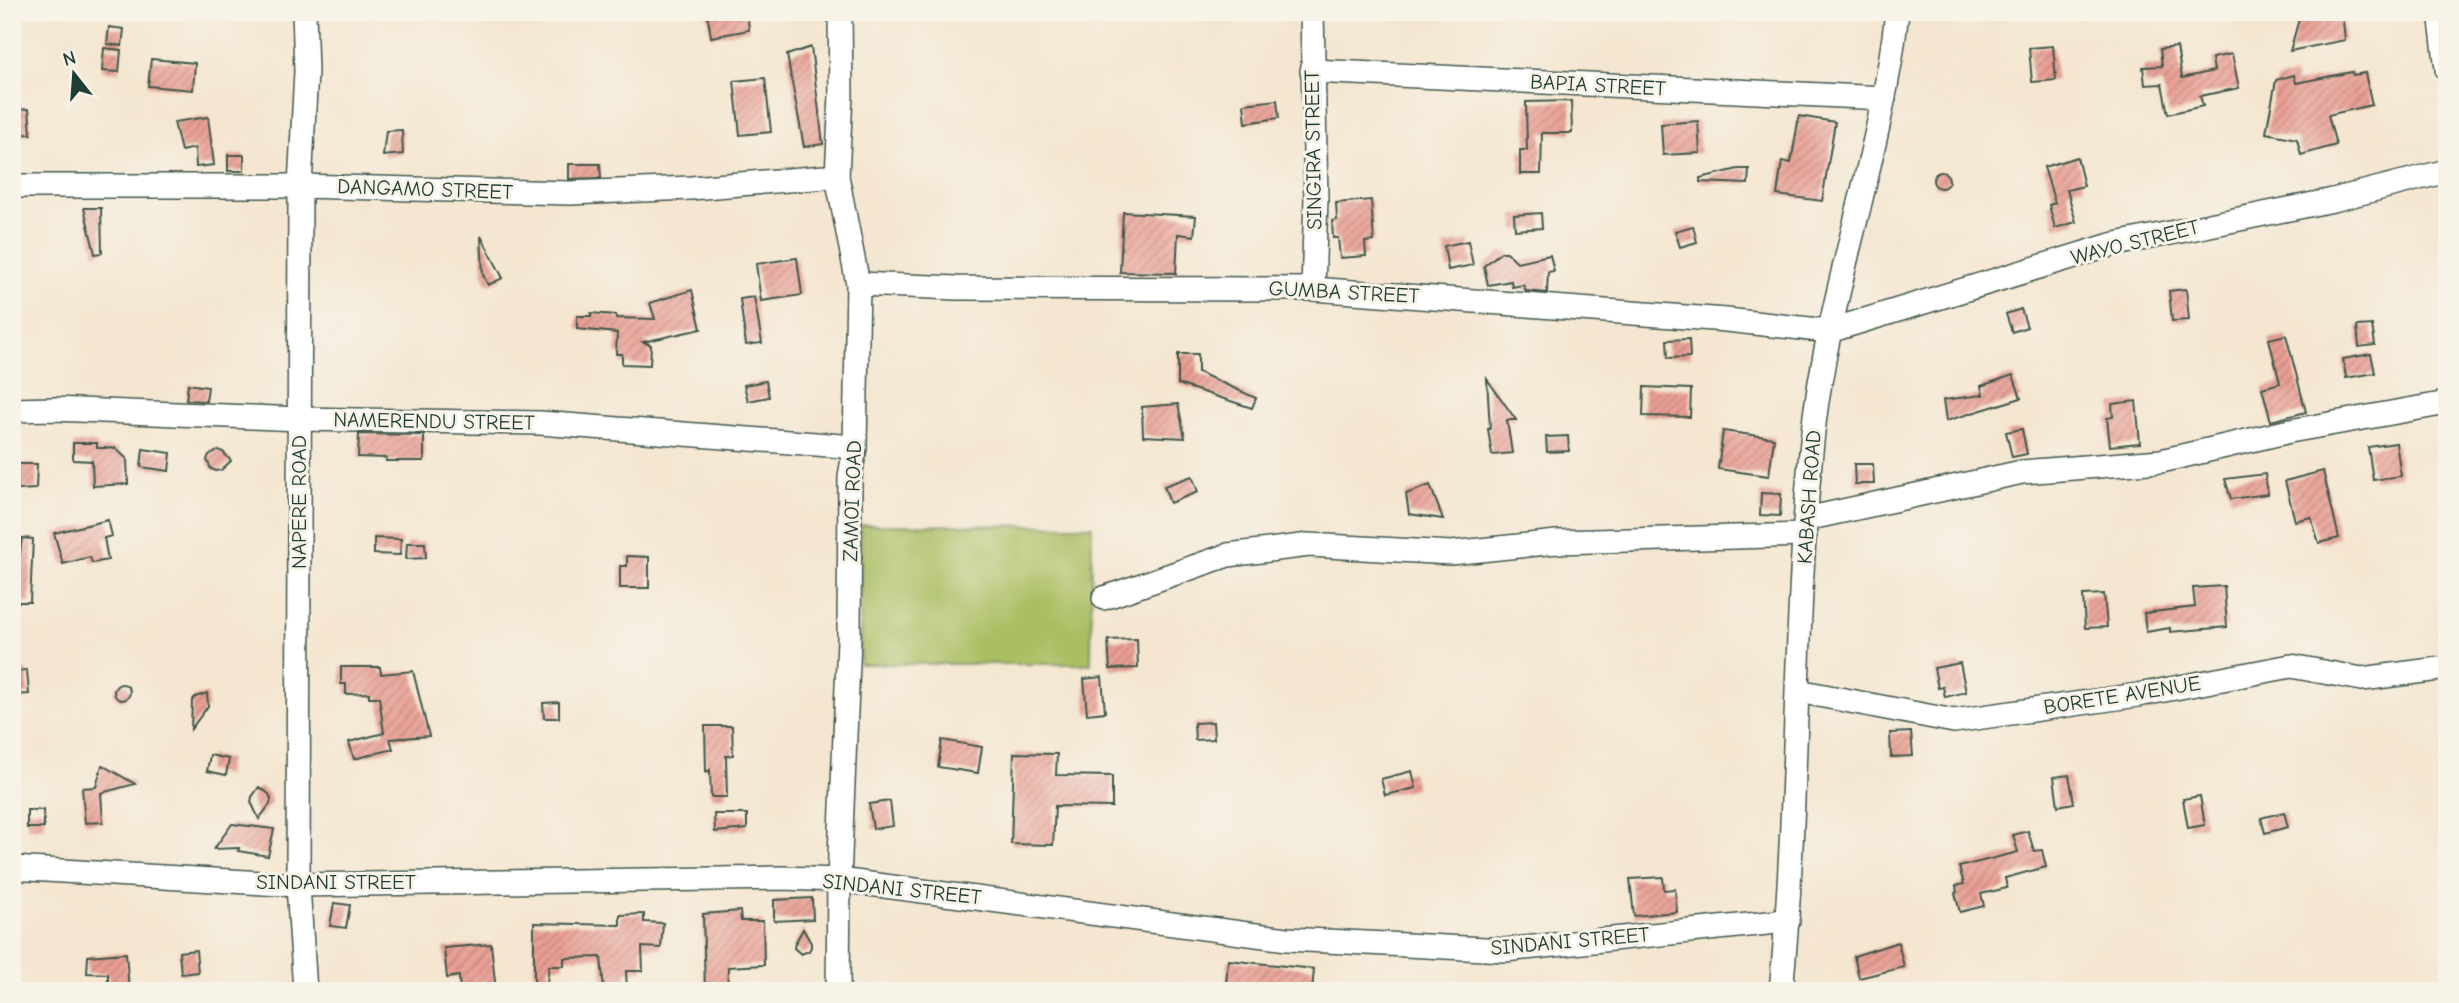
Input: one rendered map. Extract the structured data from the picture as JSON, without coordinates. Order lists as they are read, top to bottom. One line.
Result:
{"streets":{"street":["BAPIA STREET","SINGIRA STREET","DANGAMO STREET","WAYO STREET","GUMBA STREET","NAMERENDU STREET","KABASH ROAD","ZAMOI ROAD","NAPERE ROAD","BORETE AVENUE","SINDANI STREET"]},"crossings":[["BAPIA STREET","SINGIRA STREET"],["BAPIA STREET","KABASH ROAD"],["SINGIRA STREET","GUMBA STREET"],["DANGAMO STREET","ZAMOI ROAD"],["DANGAMO STREET","NAPERE ROAD"],["WAYO STREET","GUMBA STREET"],["WAYO STREET","KABASH ROAD"],["GUMBA STREET","KABASH ROAD"],["GUMBA STREET","ZAMOI ROAD"],["NAMERENDU STREET","ZAMOI ROAD"],["NAMERENDU STREET","NAPERE ROAD"],["KABASH ROAD","BORETE AVENUE"],["KABASH ROAD","SINDANI STREET"],["ZAMOI ROAD","SINDANI STREET"],["NAPERE ROAD","SINDANI STREET"]],"north":"top"}
